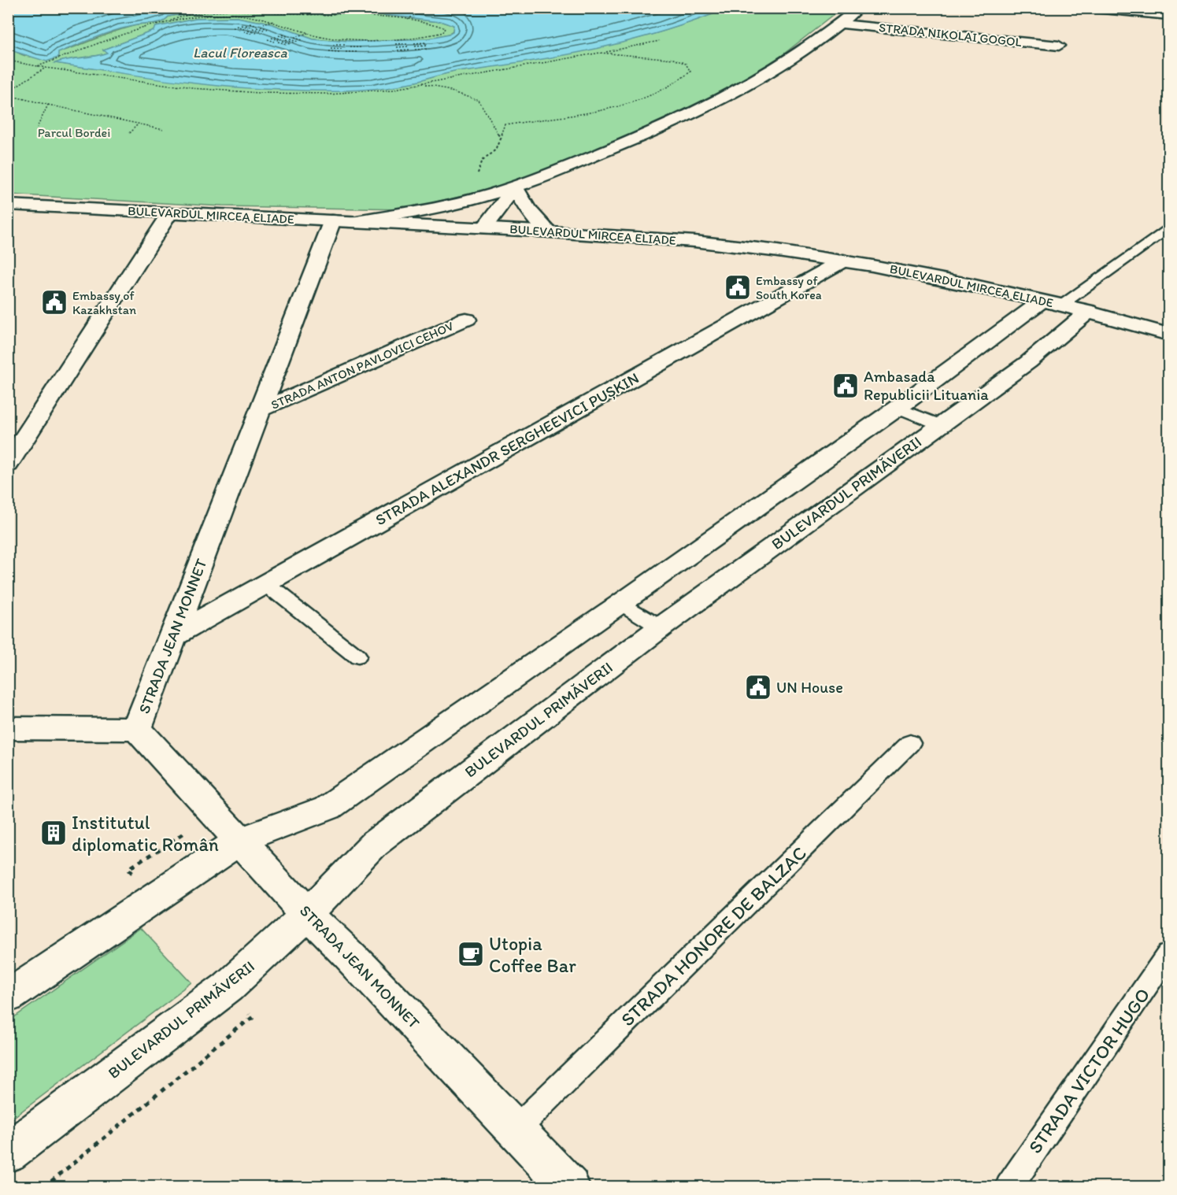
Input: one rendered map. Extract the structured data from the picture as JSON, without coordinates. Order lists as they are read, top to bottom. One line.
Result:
{"streets":{"street":["STRADA NIKOLAI GOGOL","BULEVARDUL MIRCEA ELIADE","STRADA ANTON PAVLOVICI CEHOV","STRADA ALEXANDR SERGHEEVICI PUȘKIN","BULEVARDUL PRIMĂVERII","STRADA JEAN MONNET"],"lane":["STRADA HONORE DE BALZAC","STRADA VICTOR HUGO"]},"crossings":[["BULEVARDUL MIRCEA ELIADE","STRADA ALEXANDR SERGHEEVICI PUȘKIN"],["BULEVARDUL MIRCEA ELIADE","BULEVARDUL PRIMĂVERII"],["BULEVARDUL MIRCEA ELIADE","STRADA JEAN MONNET"],["STRADA ANTON PAVLOVICI CEHOV","STRADA JEAN MONNET"],["STRADA ALEXANDR SERGHEEVICI PUȘKIN","STRADA JEAN MONNET"],["BULEVARDUL PRIMĂVERII","STRADA JEAN MONNET"],["STRADA JEAN MONNET","STRADA HONORE DE BALZAC"]],"water":["Lacul Floreasca"],"parks":["Parcul Bordei"],"places":{"public building":["Embassy of South Korea","Embassy of Kazakhstan","Ambasada Republicii Lituania","UN House"],"building":["Institutul diplomatic Român"],"cafe":["Utopia Coffee Bar"]}}
